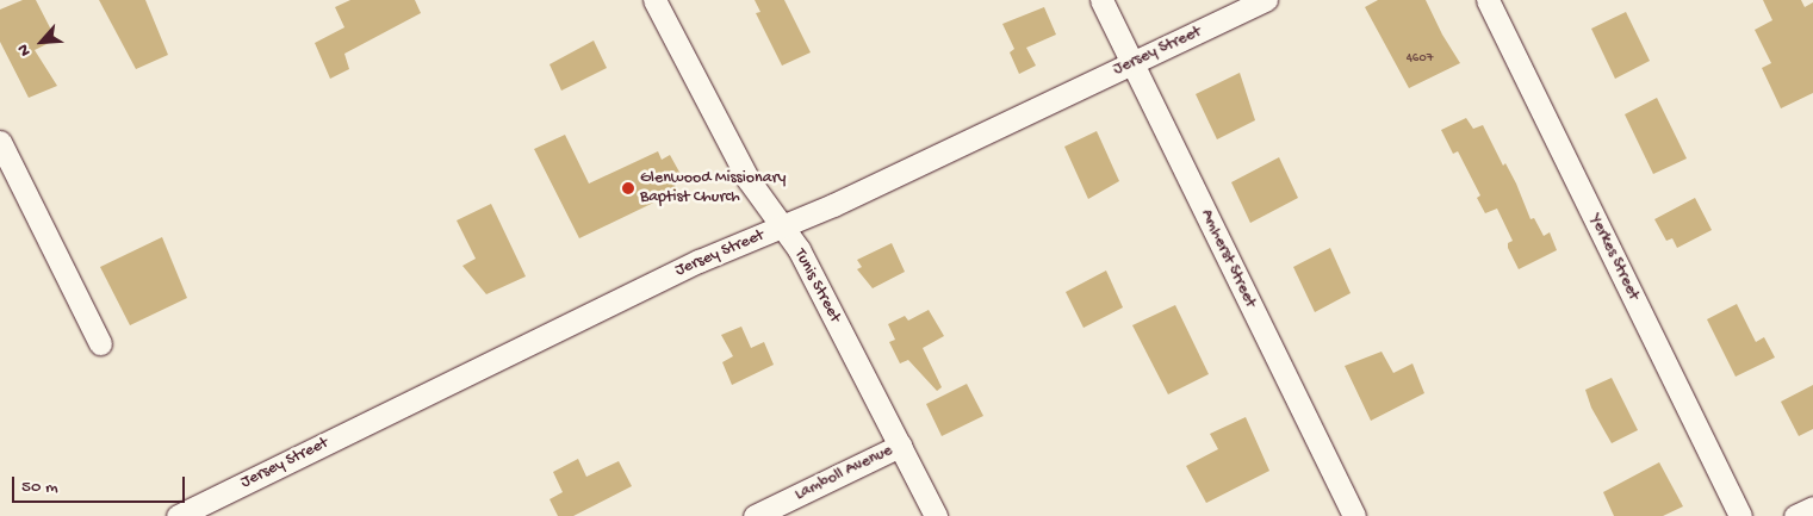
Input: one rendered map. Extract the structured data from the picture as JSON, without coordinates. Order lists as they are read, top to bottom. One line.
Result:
{"streets":{"street":["Jersey Street","Yerkes Street","Amherst Street","Tunis Street","Lamboll Avenue"]},"crossings":[["Jersey Street","Amherst Street"],["Jersey Street","Tunis Street"],["Tunis Street","Lamboll Avenue"]],"places":["Glenwood Missionary Baptist Church"],"house_numbers":["4607"],"scale_bar":"50 m","north":"bottom left"}
